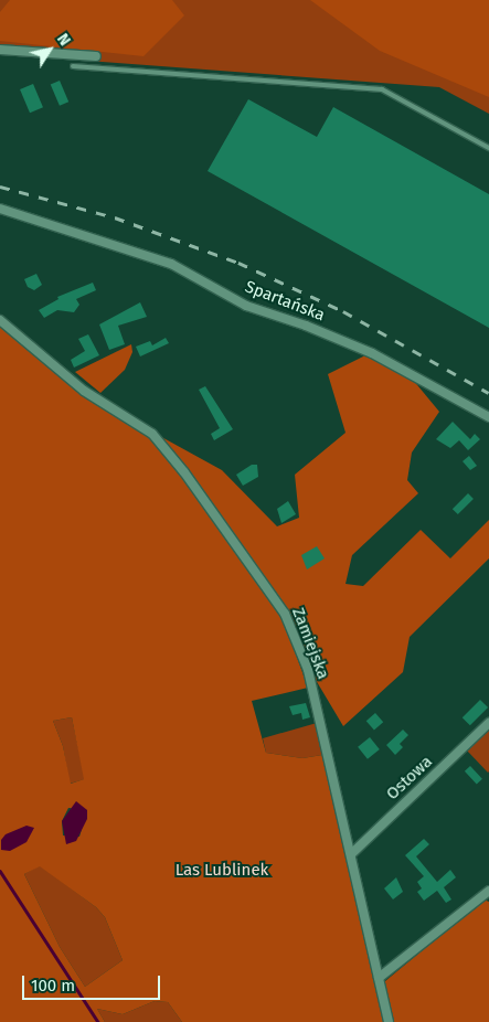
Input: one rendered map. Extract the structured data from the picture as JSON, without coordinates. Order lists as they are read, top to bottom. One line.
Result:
{"streets":{"street":["Spartańska","Zamiejska","Ostowa"]},"crossings":[["Zamiejska","Ostowa"]],"parks":["Las Lublinek"],"scale_bar":"100 m","north":"top right"}
